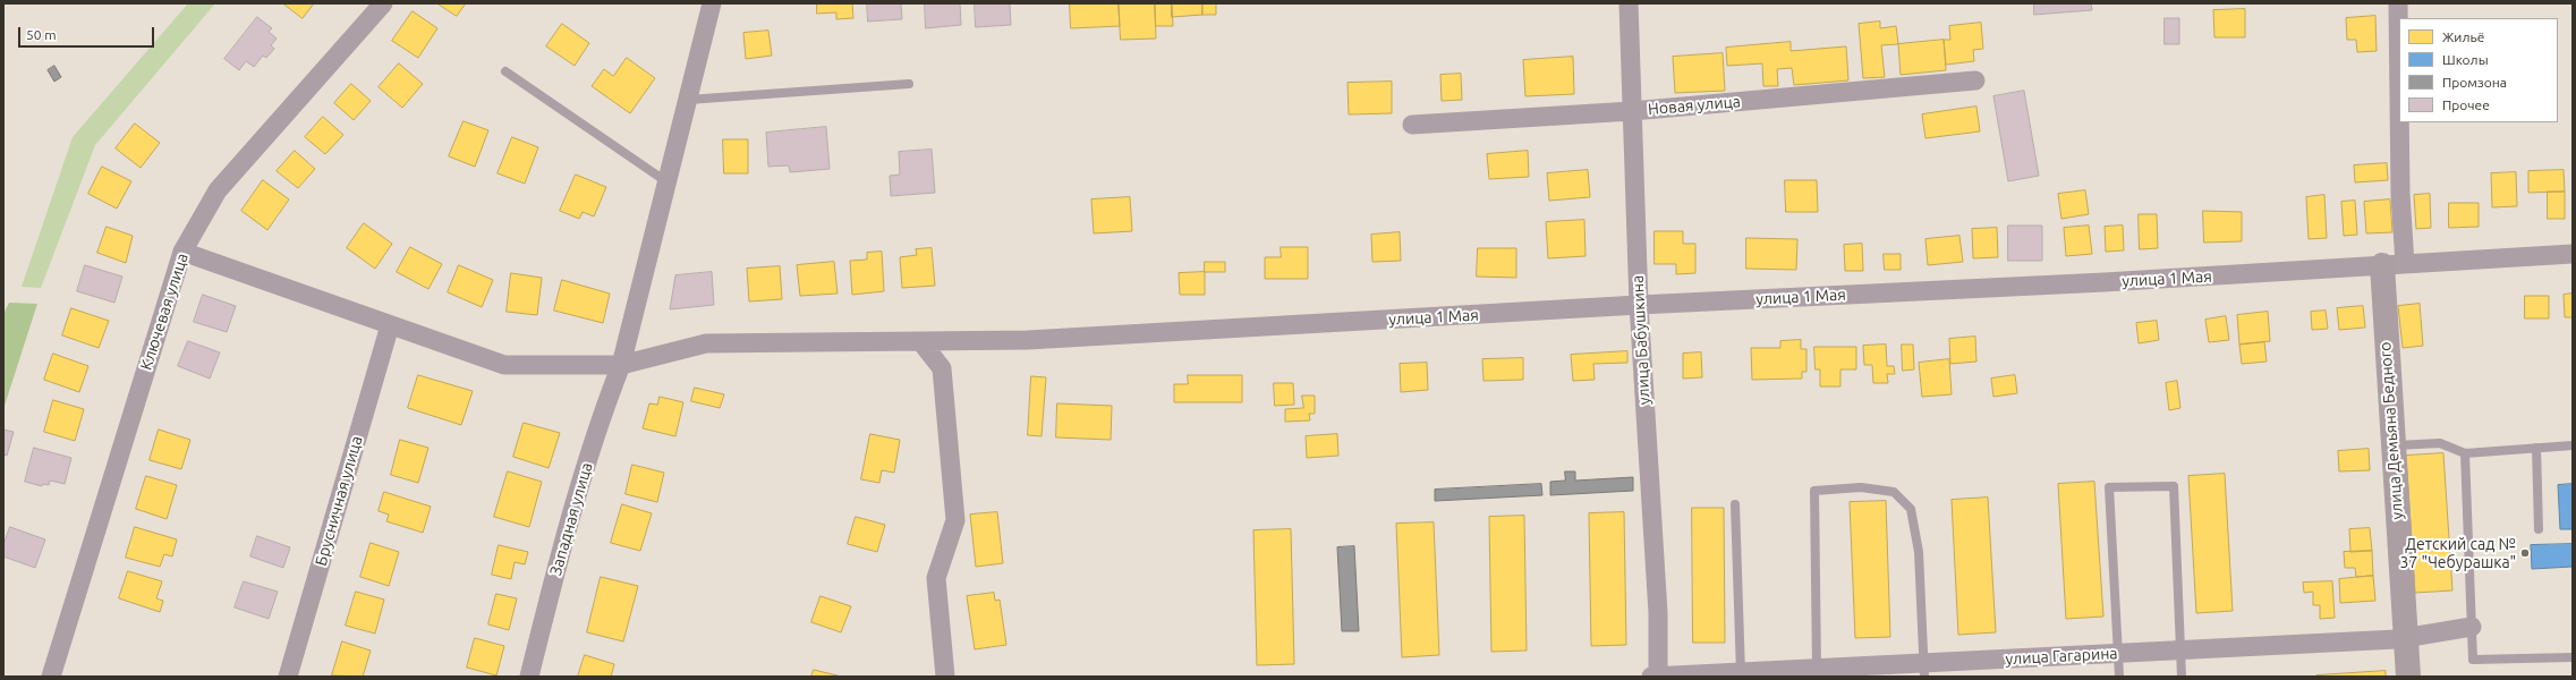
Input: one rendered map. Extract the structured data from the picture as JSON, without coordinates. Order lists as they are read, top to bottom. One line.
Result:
{"streets":{"street":["Новая улица","улица 1 Мая","Ключевая улица","улица Бабушкина","улица Демьяна Бедного","Брусничная улица","Западная улица","улица Гагарина"]},"crossings":[["Новая улица","улица Бабушкина"],["улица 1 Мая","Ключевая улица"],["улица 1 Мая","улица Бабушкина"],["улица 1 Мая","улица Демьяна Бедного"],["улица 1 Мая","Брусничная улица"],["улица 1 Мая","Западная улица"],["улица Бабушкина","улица Гагарина"],["улица Демьяна Бедного","улица Гагарина"]],"places":["Детский сад № 37 \"Чебурашка\""],"legend":["Жильё","Школы","Промзона","Прочее"],"scale_bar":"50 m"}
